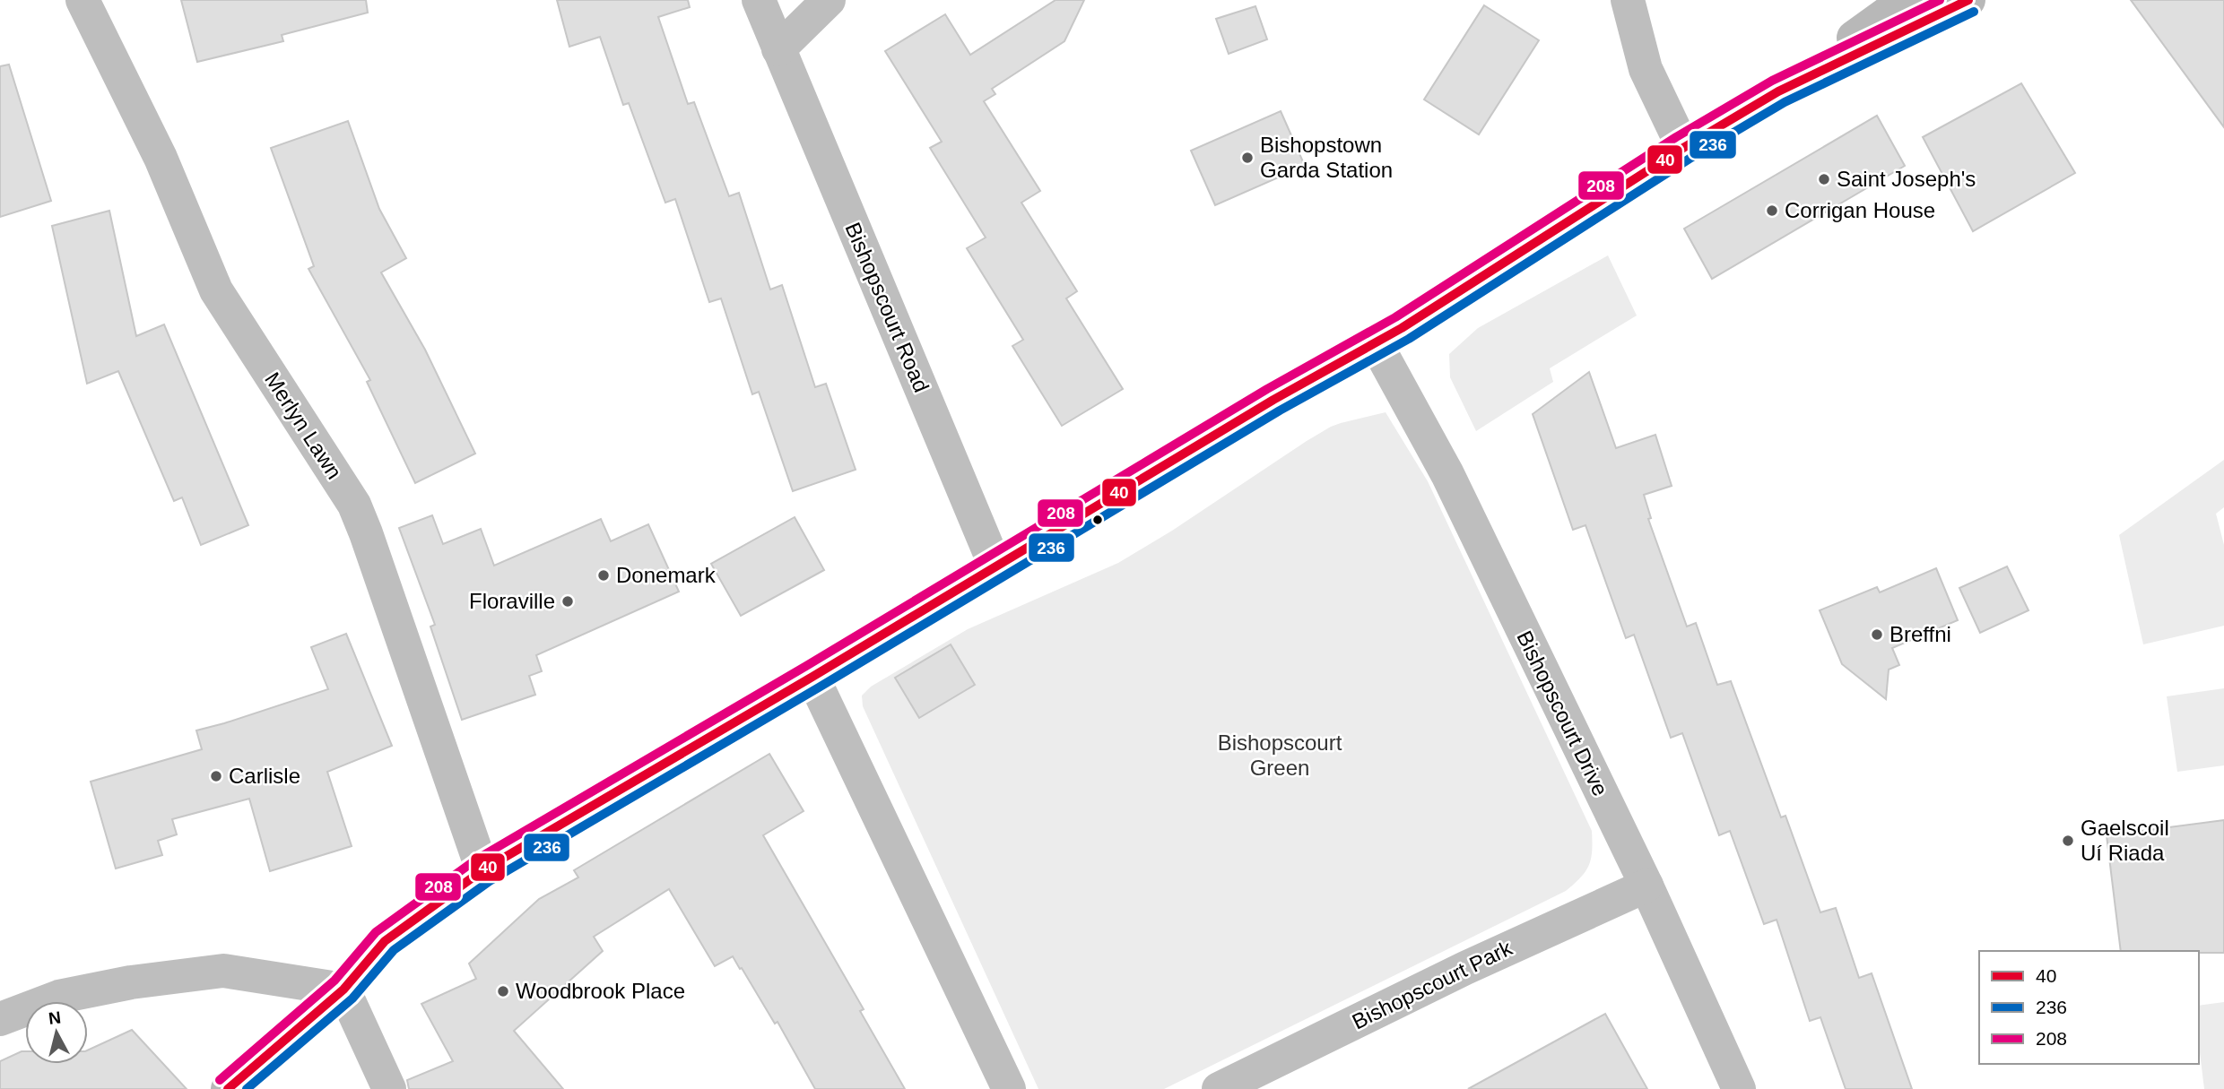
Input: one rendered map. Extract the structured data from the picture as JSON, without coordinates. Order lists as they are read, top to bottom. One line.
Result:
{"streets":{"street":["Bishopscourt Road","Merlyn Lawn","Bishopscourt Drive","Bishopscourt Park"]},"crossings":[["Bishopscourt Drive","Bishopscourt Park"]],"parks":["Bishopscourt Green"],"places":["Bishopstown Garda Station","Saint Joseph's","Corrigan House","Donemark","Floraville","Breffni","Carlisle","Gaelscoil Uí Riada","Woodbrook Place"],"lines":["transit line 40","transit line 208","transit line 236"],"legend":["40","236","208"],"north":"top"}
